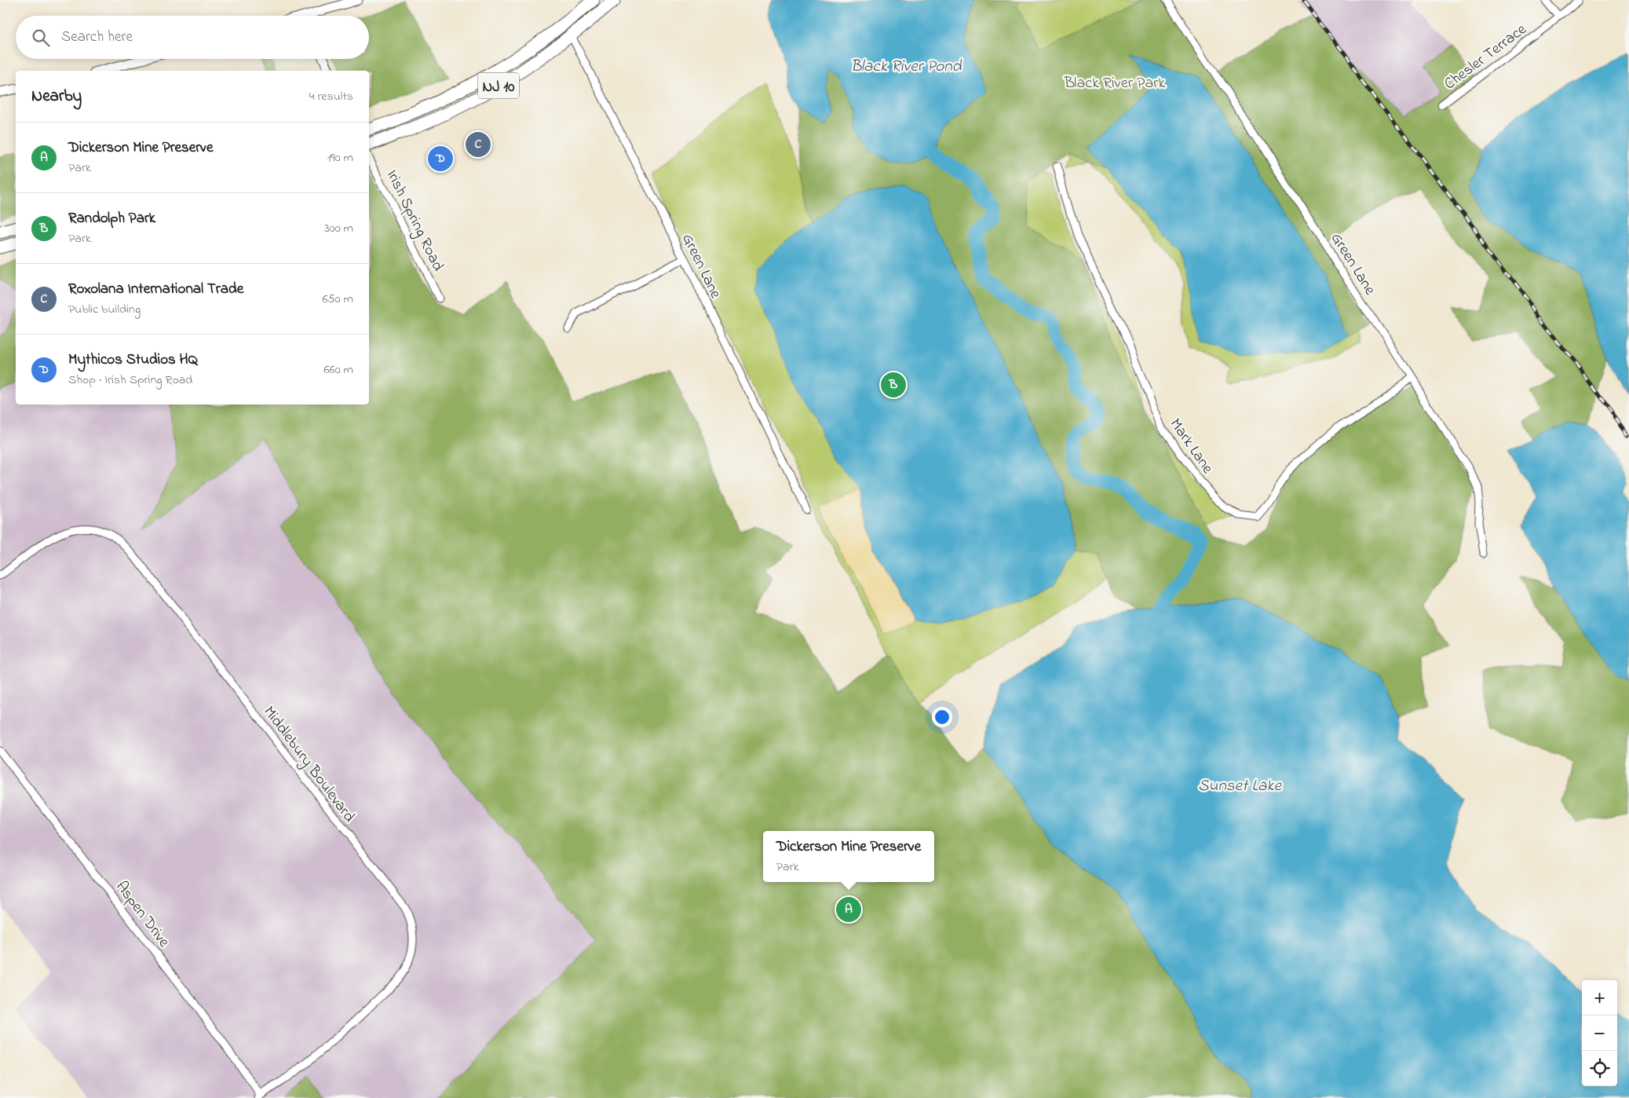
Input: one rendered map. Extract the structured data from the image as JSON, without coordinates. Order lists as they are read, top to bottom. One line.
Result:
{"streets":{"highway":["NJ 10"],"street":["Chesler Terrace","Irish Spring Road","Green Lane","Mark Lane","Middlebury Boulevard","Aspen Drive"]},"crossings":[["NJ 10","Green Lane"],["Green Lane","Mark Lane"],["Middlebury Boulevard","Aspen Drive"]],"water":["Black River Pond","Sunset Lake"],"parks":["Black River Park"],"page":{"search":"Search here","heading":["Nearby","4 results"],"list":[{"mark":"A","name":"Dickerson Mine Preserve","note":"Park","value":"190 m"},{"mark":"B","name":"Randolph Park","note":"Park","value":"300 m"},{"mark":"C","name":"Roxolana International Trade","note":"Public building","value":"650 m"},{"mark":"D","name":"Mythicos Studios HQ","note":"Shop · Irish Spring Road","value":"660 m"}],"pins":["C","D","B","A"],"popup":["Dickerson Mine Preserve","Park"],"map_buttons":["+","−"]}}
